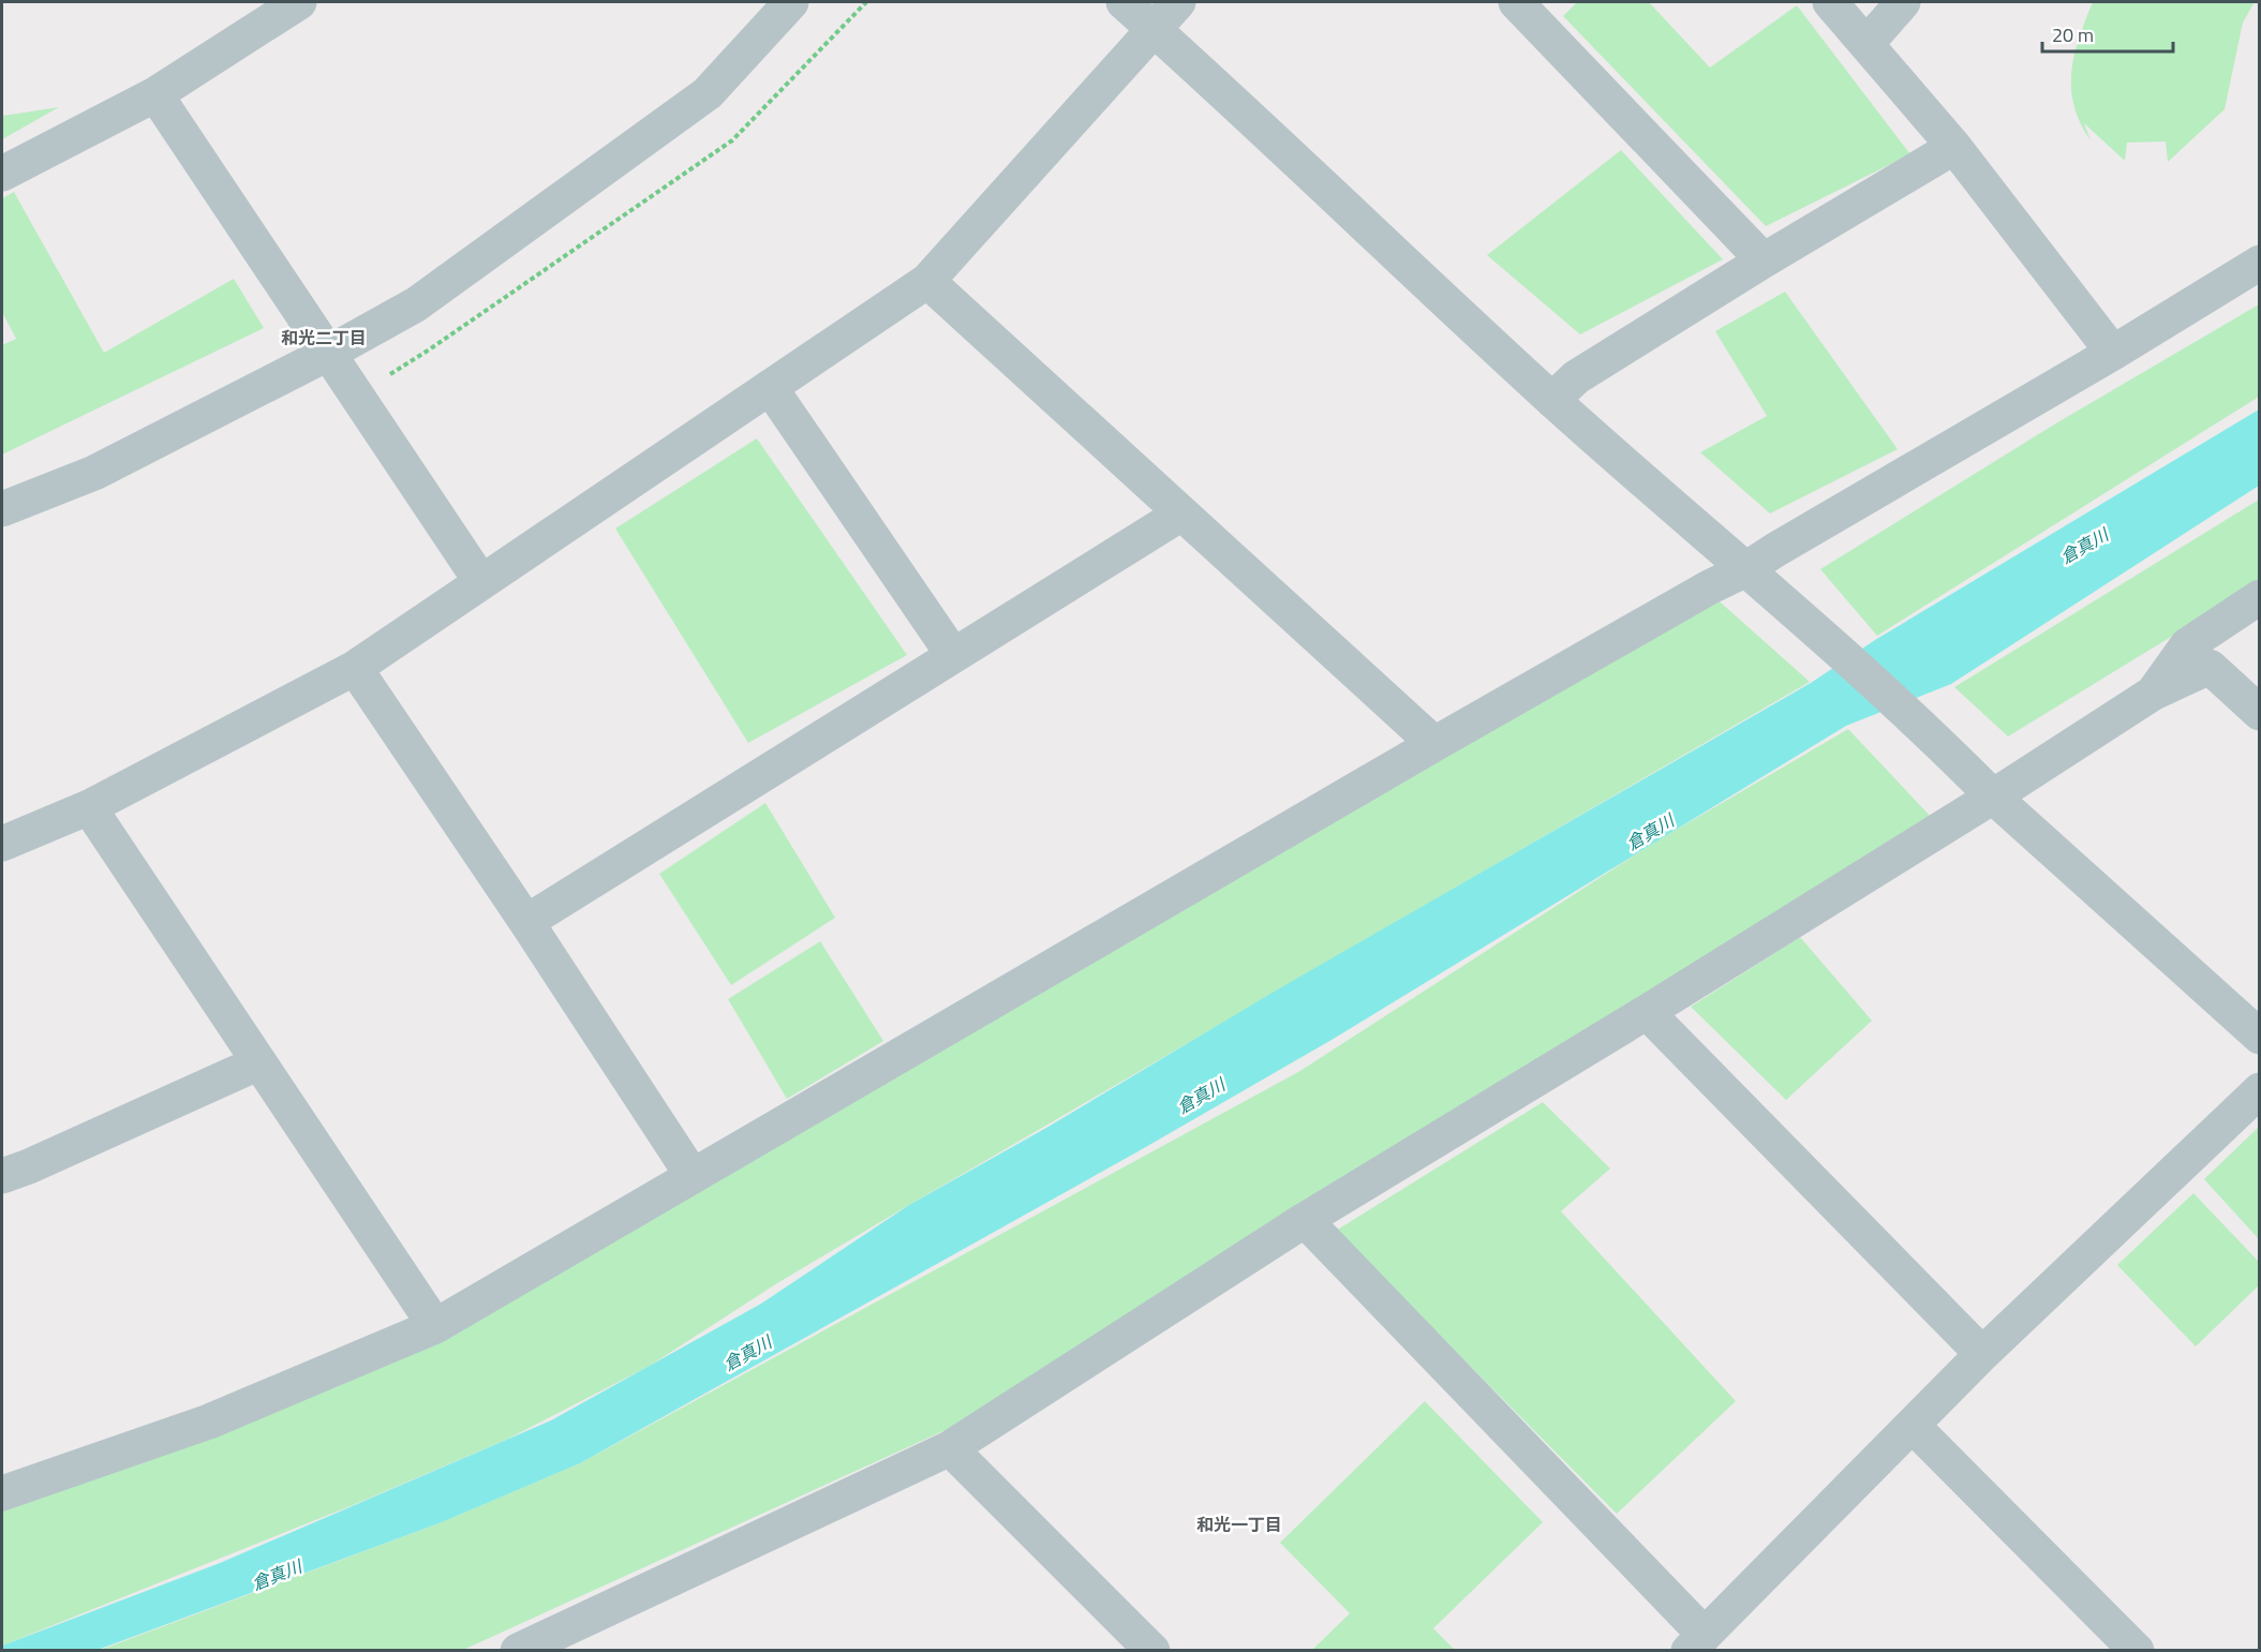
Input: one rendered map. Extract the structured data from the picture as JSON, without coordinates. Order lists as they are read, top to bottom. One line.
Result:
{"districts":["和光二丁目","和光一丁目"],"water":["倉真川"],"scale_bar":"20 m"}
